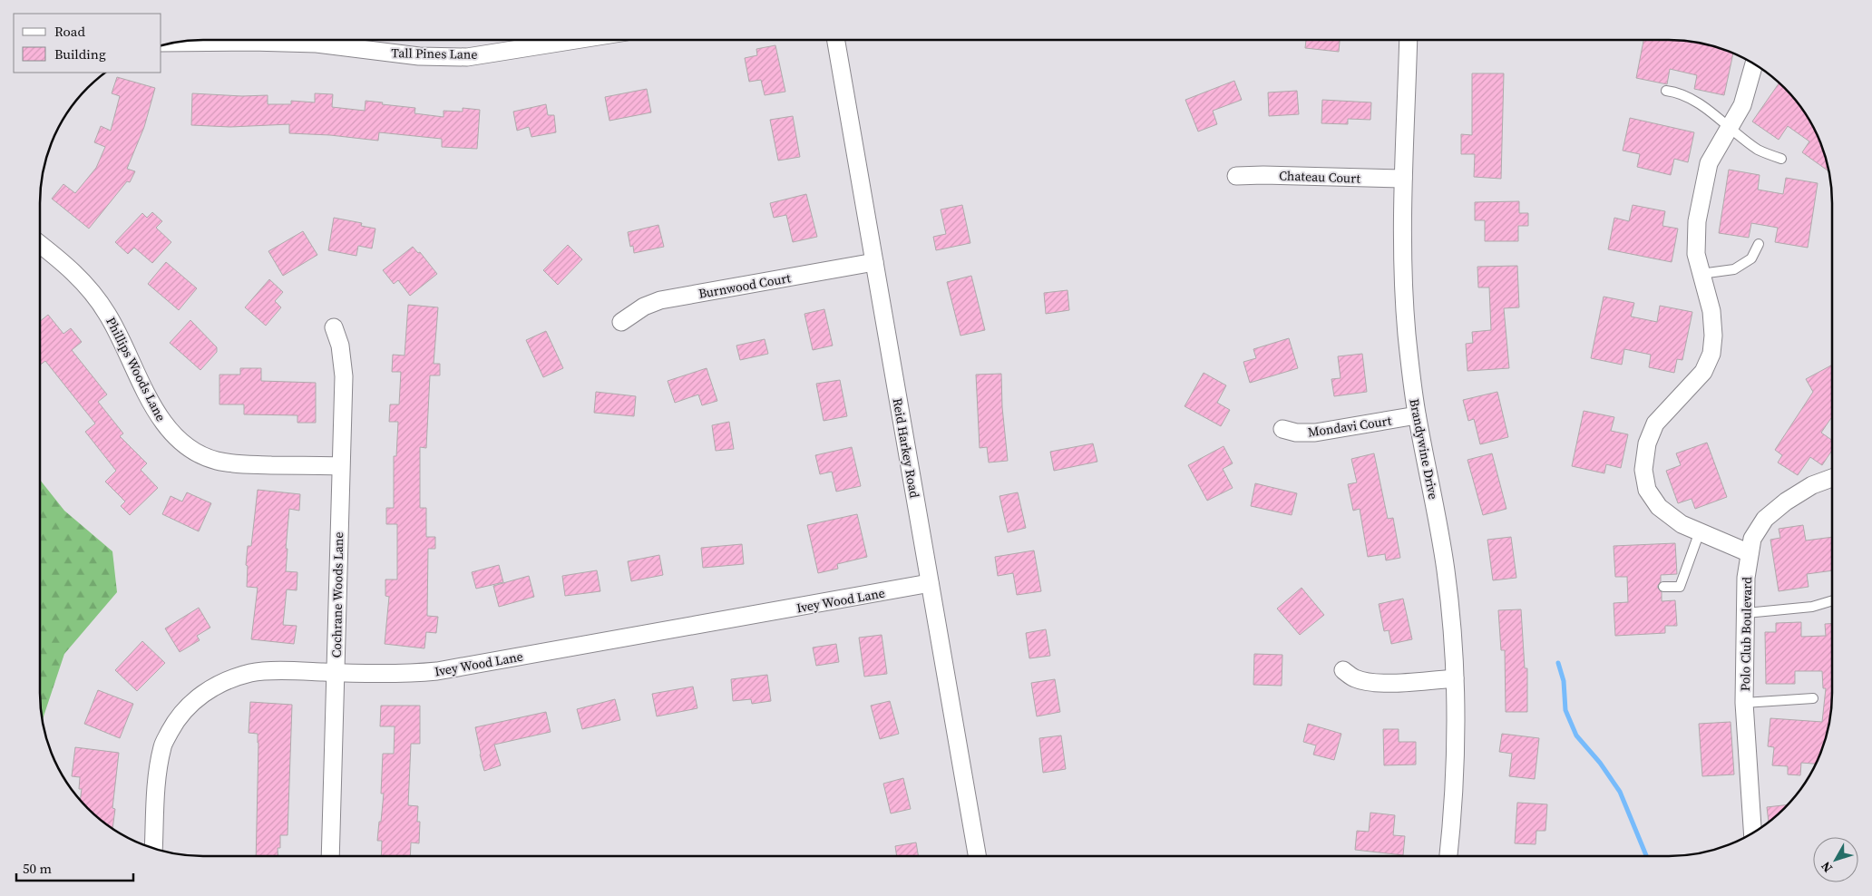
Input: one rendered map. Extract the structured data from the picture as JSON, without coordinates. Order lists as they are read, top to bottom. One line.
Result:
{"streets":{"street":["Tall Pines Lane","Chateau Court","Burnwood Court","Phillips Woods Lane","Mondavi Court","Reid Harkey Road","Brandywine Drive","Cochrane Woods Lane","Ivey Wood Lane","Polo Club Boulevard"]},"crossings":[["Chateau Court","Brandywine Drive"],["Burnwood Court","Reid Harkey Road"],["Phillips Woods Lane","Cochrane Woods Lane"],["Mondavi Court","Brandywine Drive"],["Reid Harkey Road","Ivey Wood Lane"],["Cochrane Woods Lane","Ivey Wood Lane"]],"legend":["Road","Building"],"scale_bar":"50 m","north":"bottom left"}
